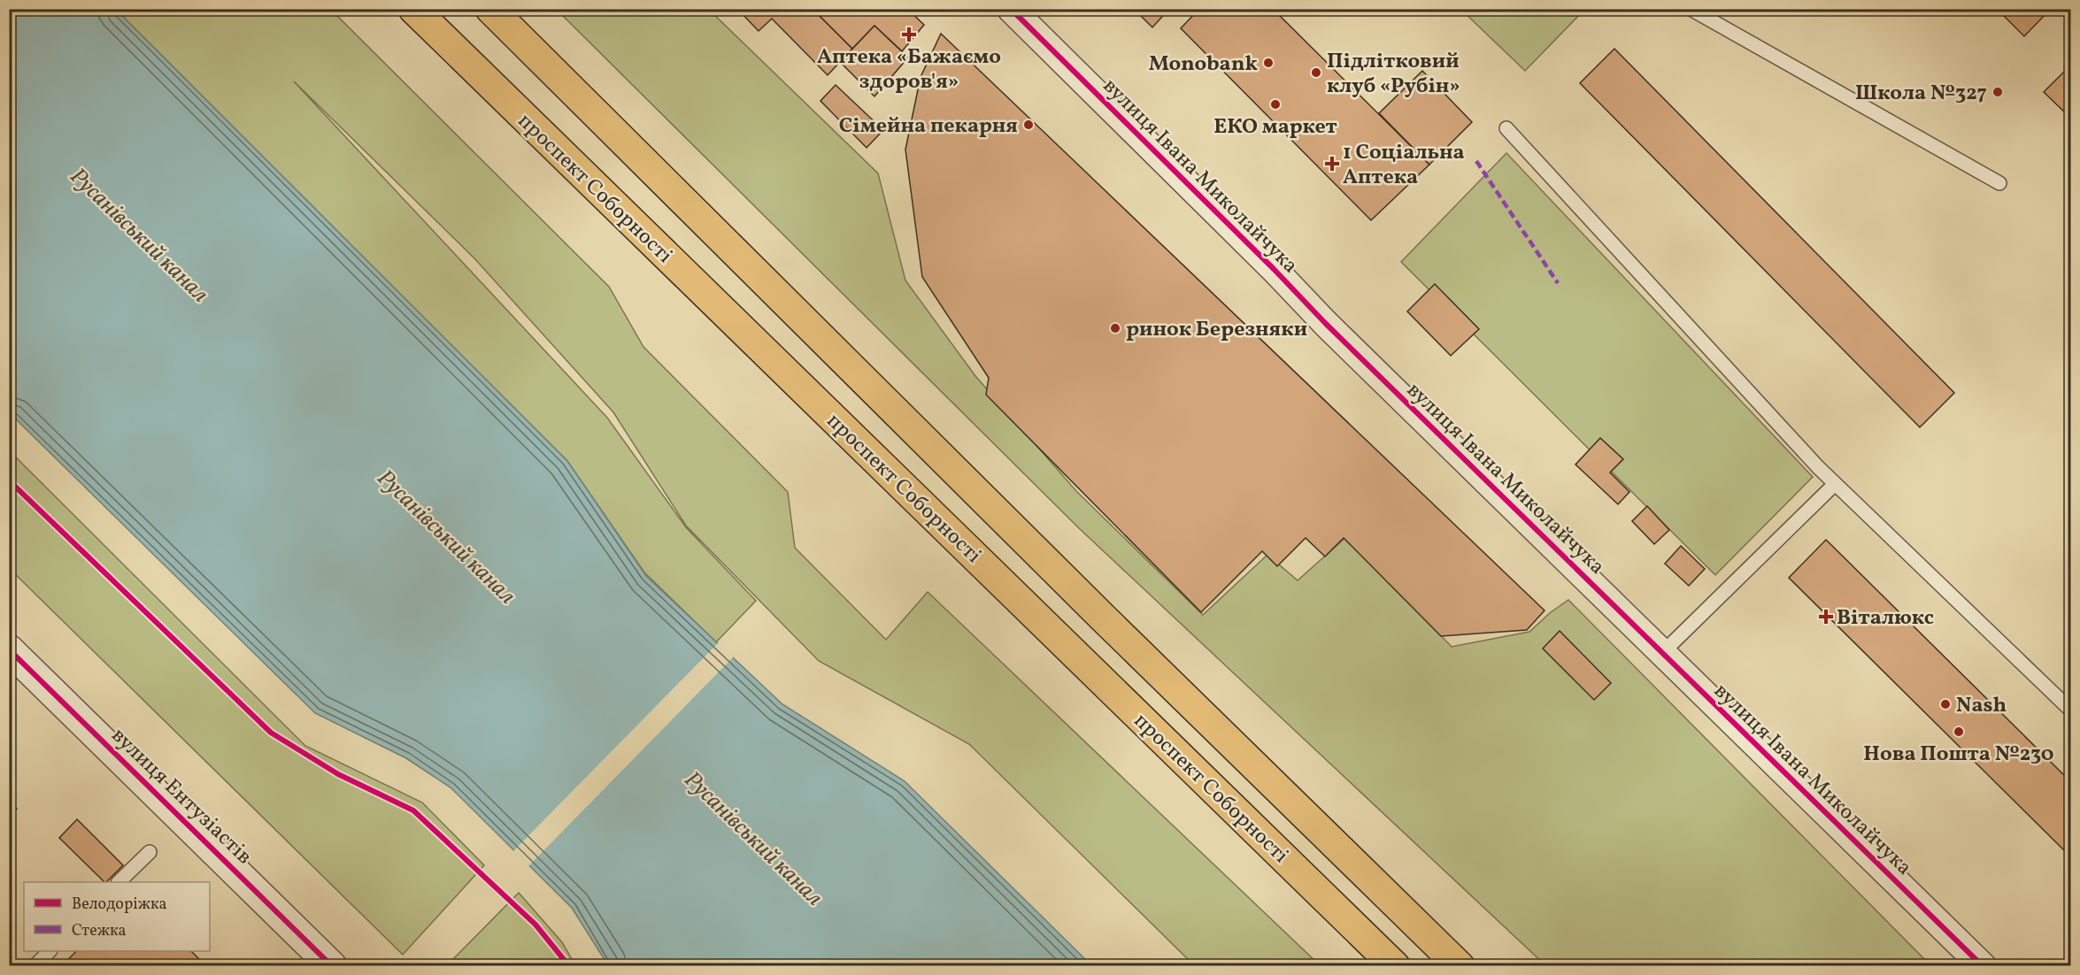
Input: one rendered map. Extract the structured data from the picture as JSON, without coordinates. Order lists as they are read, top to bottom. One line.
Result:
{"streets":{"highway":["проспект Соборності"],"street":["вулиця Івана Миколайчука","вулиця Ентузіастів"]},"water":["Русанівський канал"],"places":{"health":["Аптека «Бажаємо здоров'я»","1 Соціальна Аптека","Віталюкс"],"other":["Monobank","Підлітковий клуб «Рубін»","Школа №327","ЕКО маркет","Сімейна пекарня","ринок Березняки","Nash","Нова Пошта №230"]},"legend":["Велодоріжка","Стежка"]}
